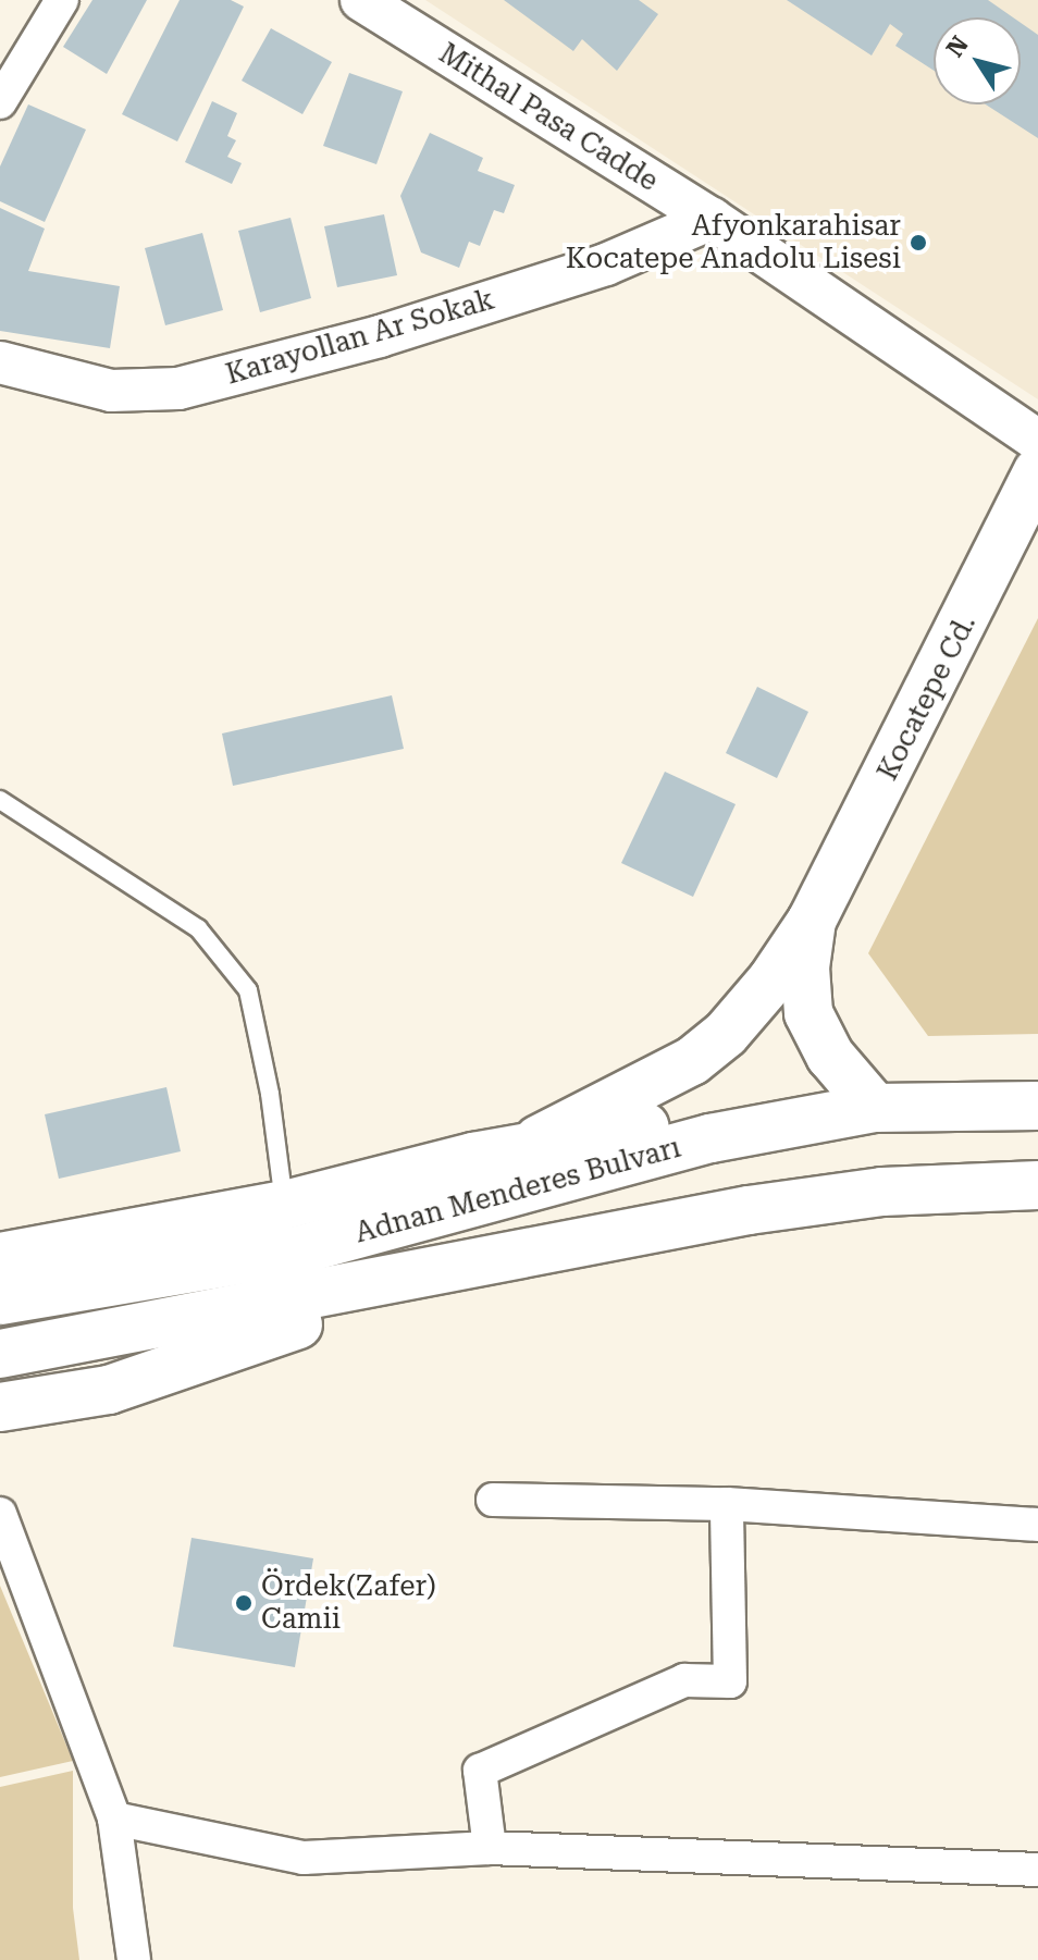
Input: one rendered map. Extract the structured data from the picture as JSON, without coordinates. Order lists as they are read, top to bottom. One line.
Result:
{"streets":{"main road":["Kocatepe Cd.","Adnan Menderes Bulvarı"],"street":["Mithal Pasa Cadde","Karayollan Ar Sokak"]},"crossings":[["Mithal Pasa Cadde","Karayollan Ar Sokak"],["Kocatepe Cd.","Adnan Menderes Bulvarı"]],"places":["Afyonkarahisar Kocatepe Anadolu Lisesi","Ördek(Zafer) Camii"],"north":"top left"}
